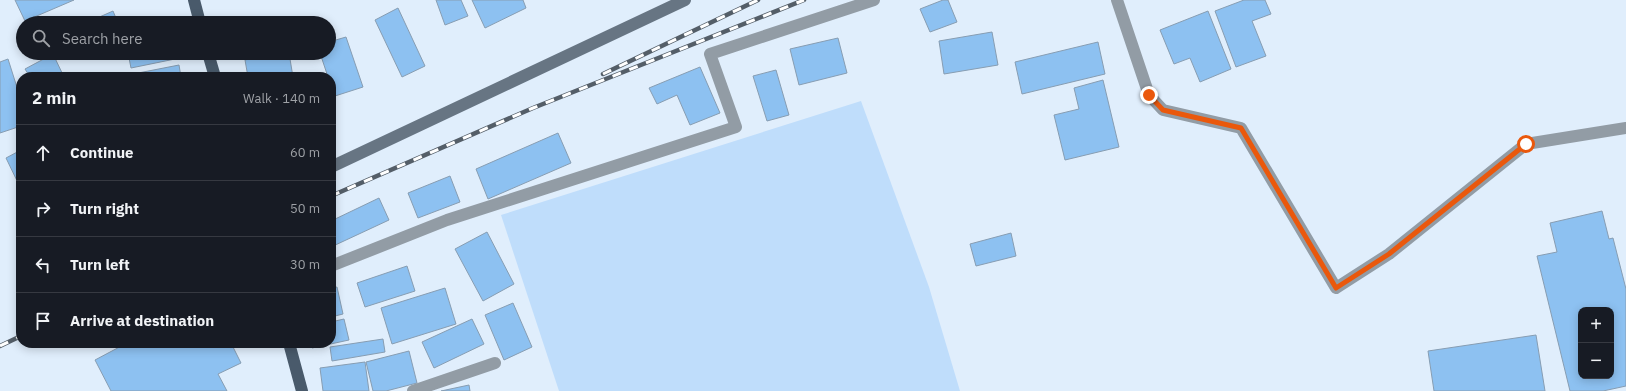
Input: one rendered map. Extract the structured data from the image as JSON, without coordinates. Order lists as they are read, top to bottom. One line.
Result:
{"page":{"search":"Search here","heading":["2 min","Walk · 140 m"],"list":[["Continue","60 m"],["Turn right","50 m"],["Turn left","30 m"],"Arrive at destination"],"map_buttons":["+","−"]}}
